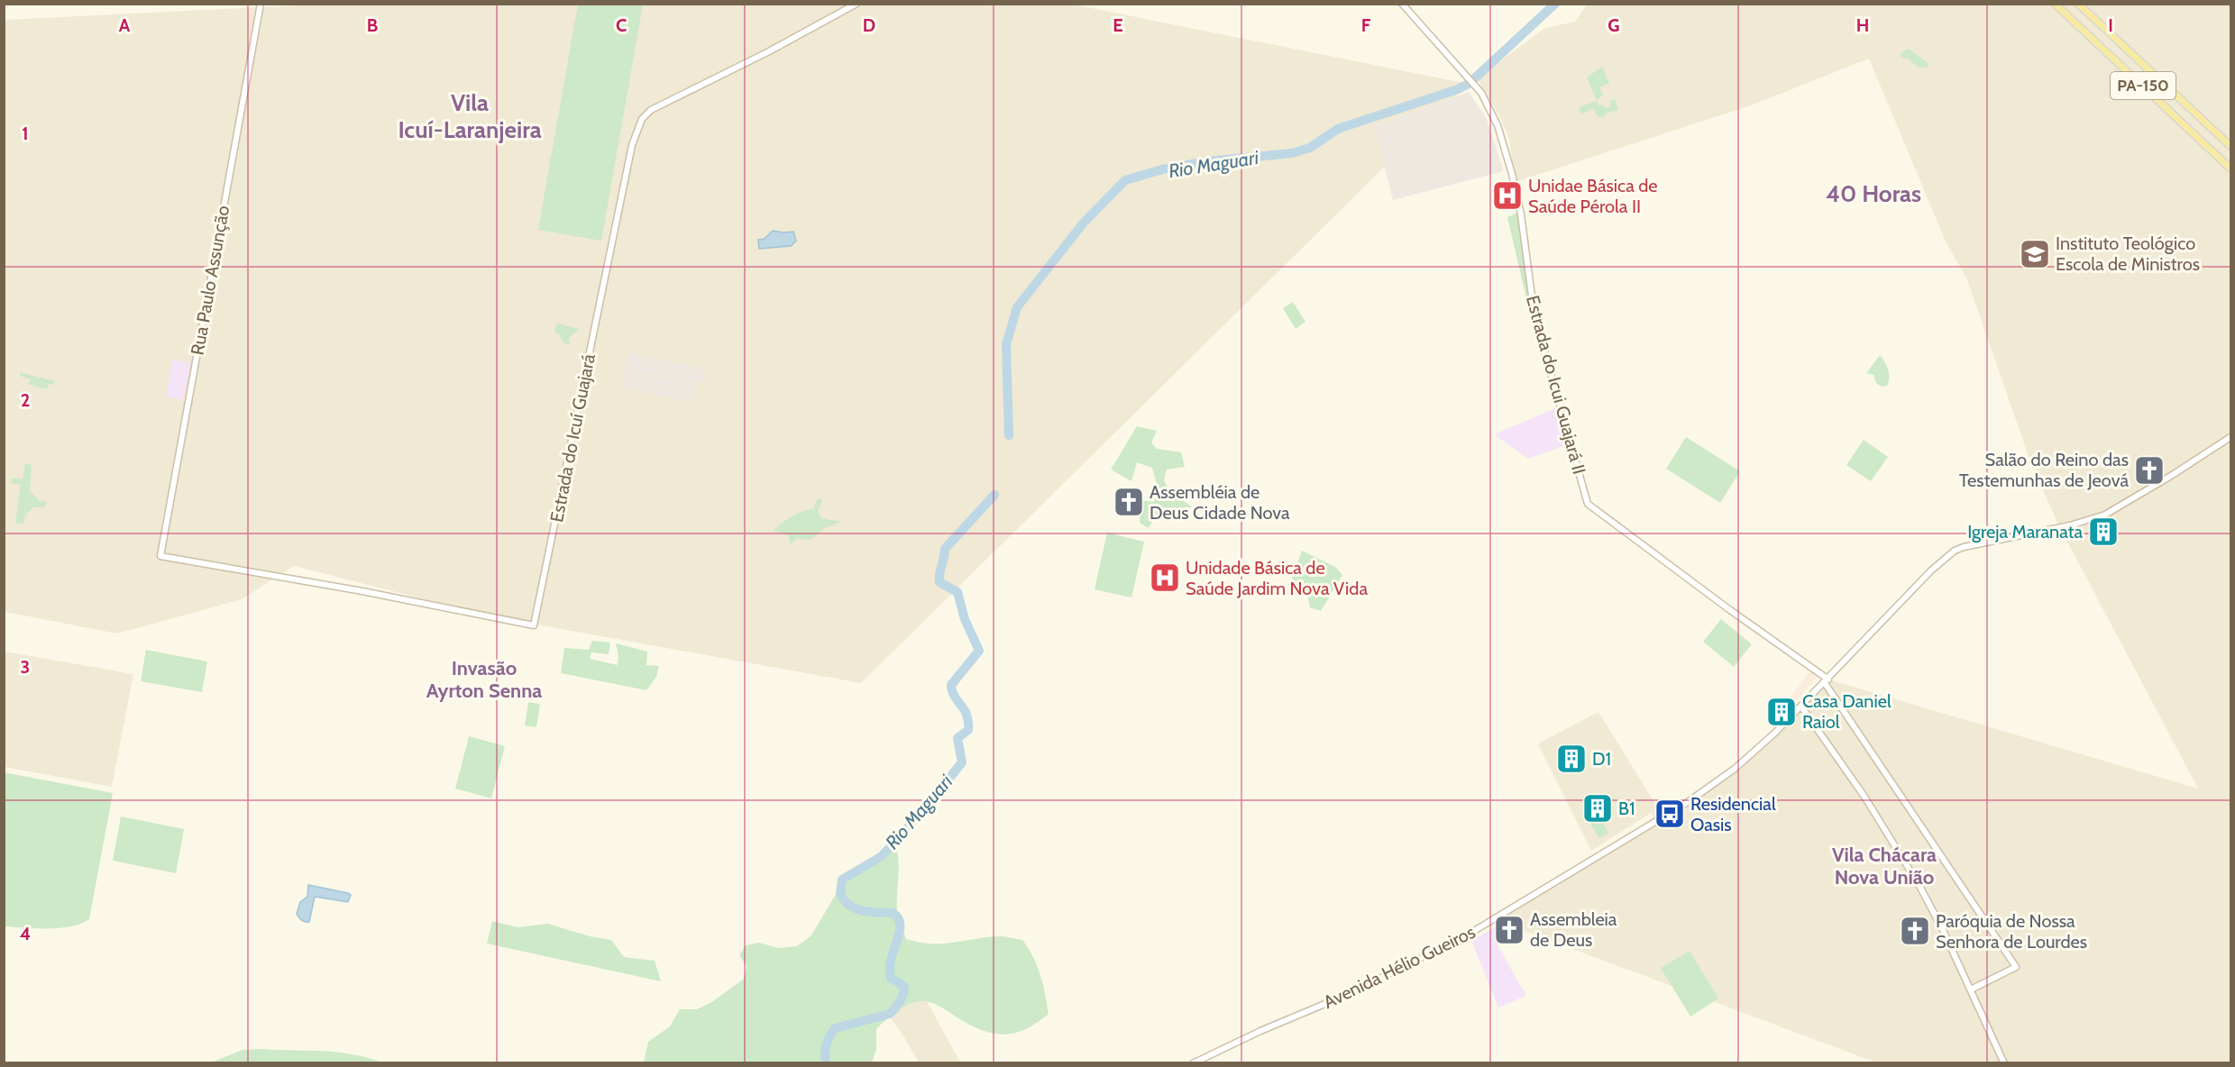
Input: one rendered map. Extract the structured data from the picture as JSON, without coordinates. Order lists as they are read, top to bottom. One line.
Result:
{"streets":{"main road":["PA-150","Rua Paulo Assunção","Estrada do Icui Guajará II","Estrada do Icuí Guajará","Avenida Hélio Gueiros"]},"crossings":[["Rua Paulo Assunção","Estrada do Icuí Guajará"],["Estrada do Icui Guajará II","Avenida Hélio Gueiros"]],"districts":["Vila Icuí-Laranjeira","40 Horas","Invasão Ayrton Senna","Vila Chácara Nova União"],"water":["Rio Maguari"],"places":{"hospital":["Unidae Básica de Saúde Pérola II","Unidade Básica de Saúde Jardim Nova Vida"],"school or university":["Instituto Teológico Escola de Ministros"],"church":["Salão do Reino das Testemunhas de Jeová","Assembléia de Deus Cidade Nova","Assembleia de Deus","Paróquia de Nossa Senhora de Lourdes"],"building":["Igreja Maranata","Casa Daniel Raiol","D1","B1"],"bus stop":["Residencial Oasis"]},"grid":{"columns":["A","B","C","D","E","F","G","H","I"],"rows":["1","2","3","4"]}}
